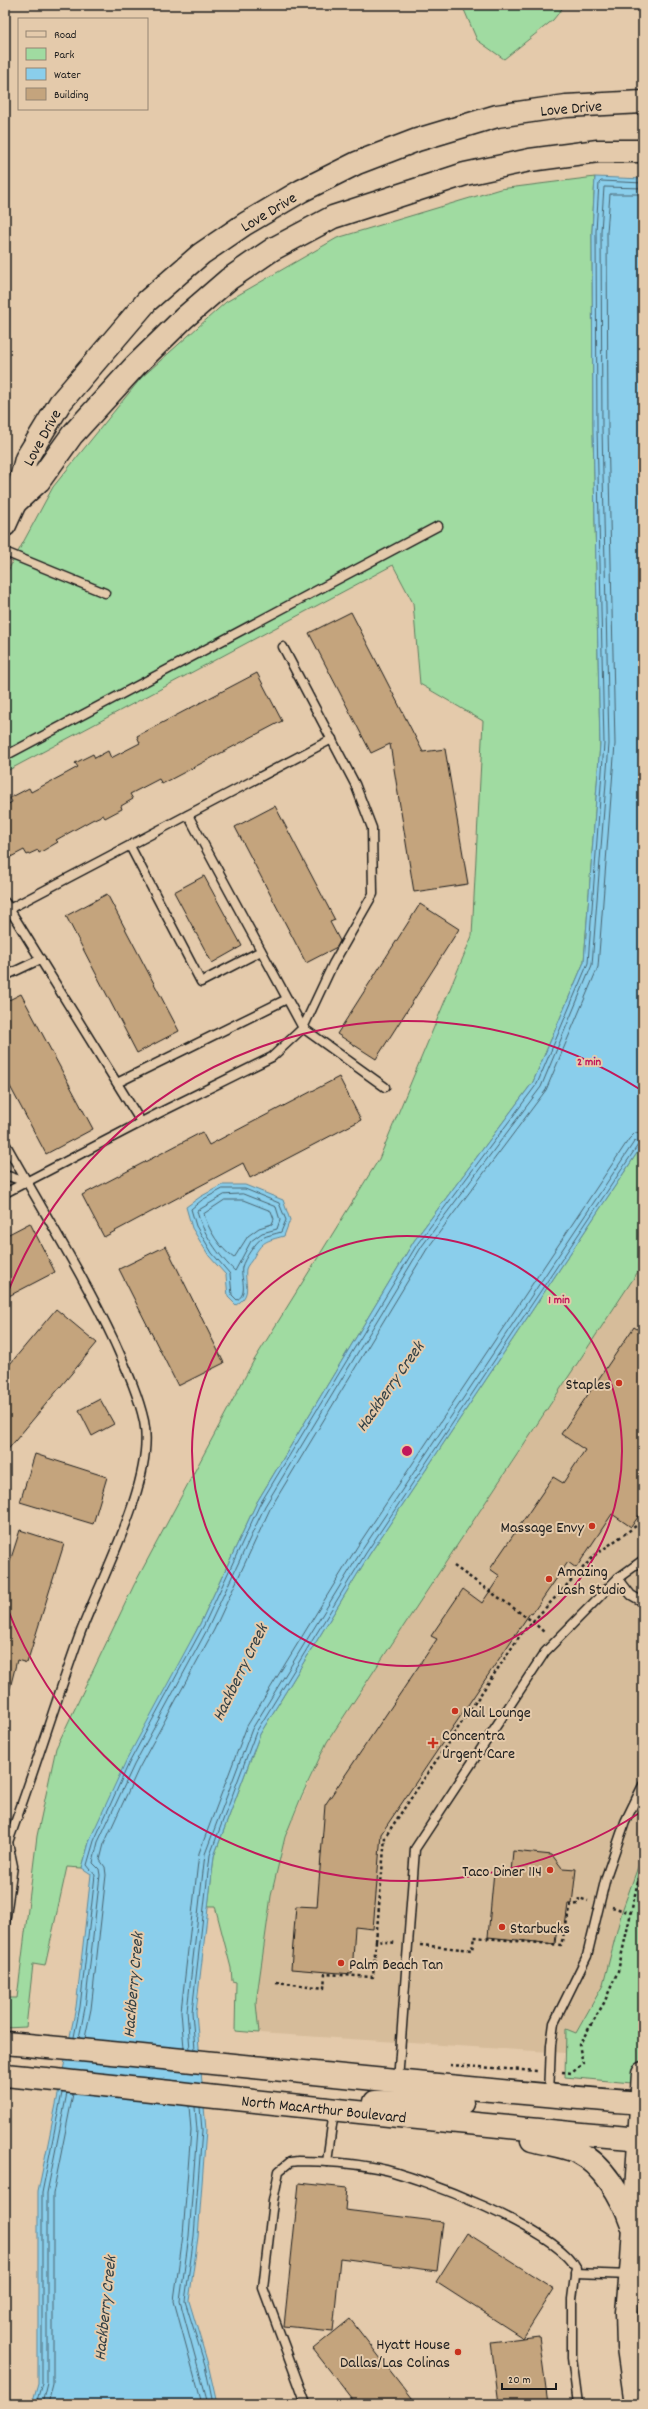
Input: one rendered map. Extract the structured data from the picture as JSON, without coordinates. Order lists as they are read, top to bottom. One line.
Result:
{"streets":{"main road":["Love Drive","North MacArthur Boulevard"]},"water":["Hackberry Creek"],"places":{"other":["Staples","Massage Envy","Amazing Lash Studio","Nail Lounge","Taco Diner 114","Starbucks","Palm Beach Tan","Hyatt House Dallas/Las Colinas"],"health":["Concentra Urgent Care"]},"legend":["Road","Park","Water","Building"],"scale_bar":"20 m","rings":["2 min","1 min"]}
